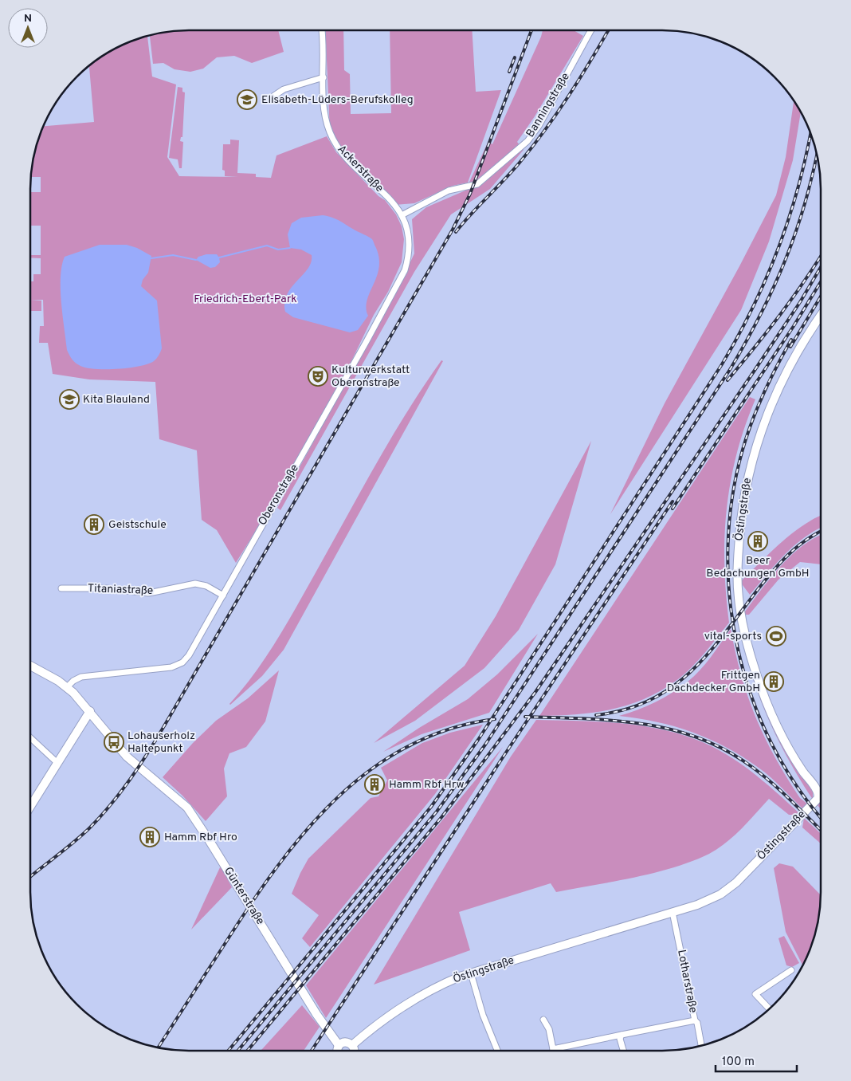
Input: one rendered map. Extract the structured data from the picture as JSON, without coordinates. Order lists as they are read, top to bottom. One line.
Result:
{"streets":{"street":["Banningstraße","Ackerstraße","Oberonstraße","Östingstraße","Titaniastraße","Günterstraße","Lotharstraße"]},"crossings":[["Banningstraße","Ackerstraße"],["Banningstraße","Oberonstraße"],["Ackerstraße","Oberonstraße"],["Oberonstraße","Titaniastraße"],["Oberonstraße","Günterstraße"],["Östingstraße","Lotharstraße"]],"parks":["Friedrich-Ebert-Park"],"places":{"school or university":["Elisabeth-Lüders-Berufskolleg","Kita Blauland"],"theatre":["Kulturwerkstatt Oberonstraße"],"building":["Geistschule","Beer Bedachungen GmbH","Frittgen Dachdecker GmbH","Hamm Rbf Hrw","Hamm Rbf Hro"],"sports":["vital-sports"],"bus stop":["Lohauserholz Haltepunkt"]},"scale_bar":"100 m","north":"top"}
